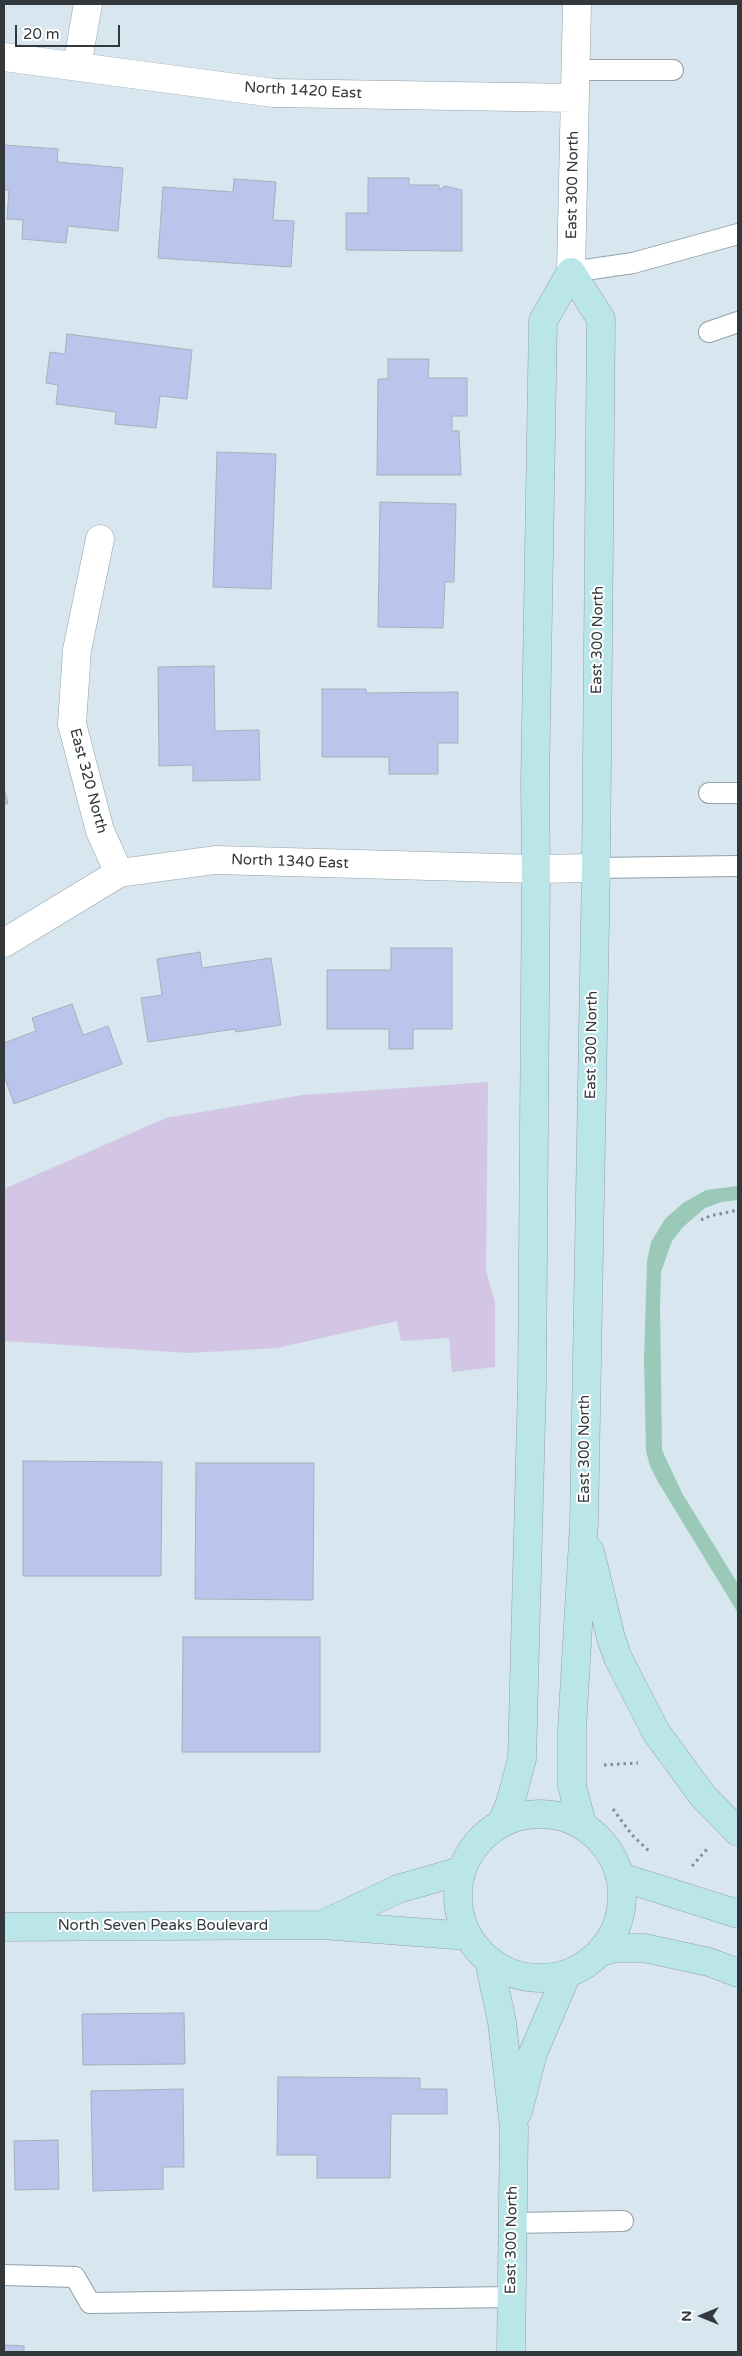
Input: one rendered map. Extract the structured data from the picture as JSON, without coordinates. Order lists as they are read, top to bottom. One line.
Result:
{"streets":{"street":["North 1420 East","East 300 North","East 320 North","North 1340 East","North Seven Peaks Boulevard"]},"crossings":[["North 1420 East","East 300 North"],["East 300 North","North 1340 East"],["East 300 North","North Seven Peaks Boulevard"],["East 320 North","North 1340 East"]],"scale_bar":"20 m","north":"left"}
